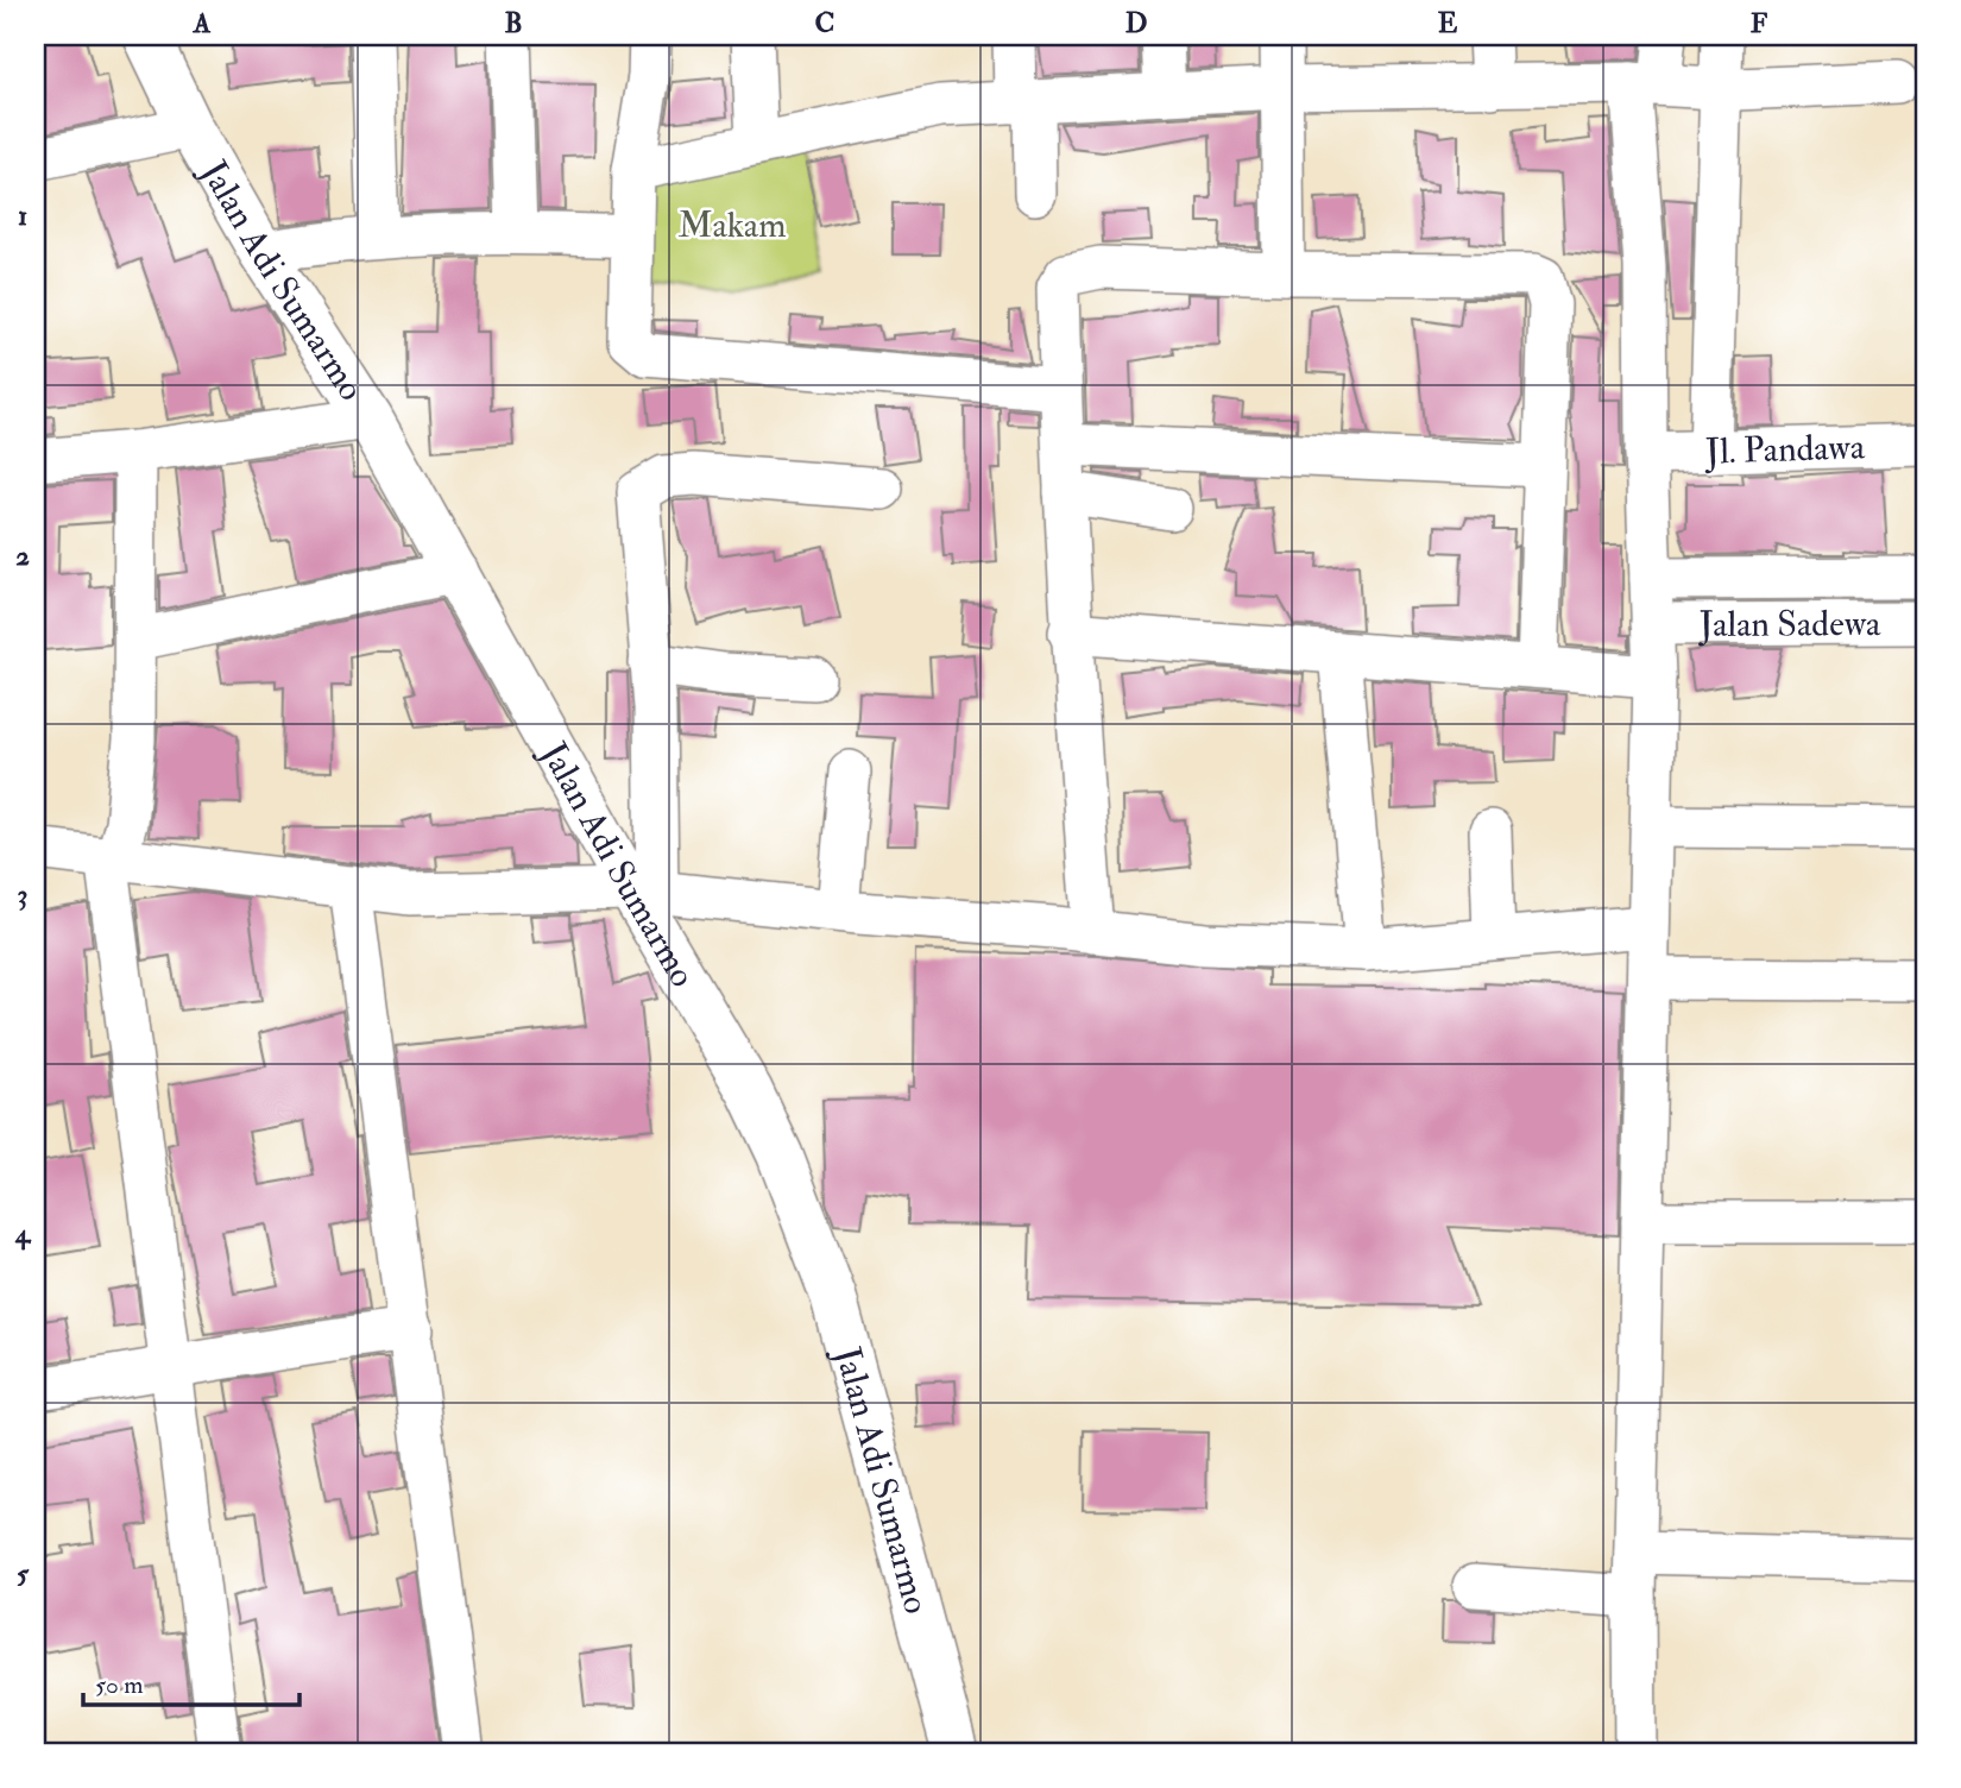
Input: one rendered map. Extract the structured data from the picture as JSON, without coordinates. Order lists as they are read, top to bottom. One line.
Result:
{"streets":{"main road":["Jalan Adi Sumarmo"],"street":["Jl. Pandawa","Jalan Sadewa"]},"parks":["Makam"],"scale_bar":"50 m","grid":{"columns":["A","B","C","D","E","F"],"rows":["1","2","3","4","5"]}}
